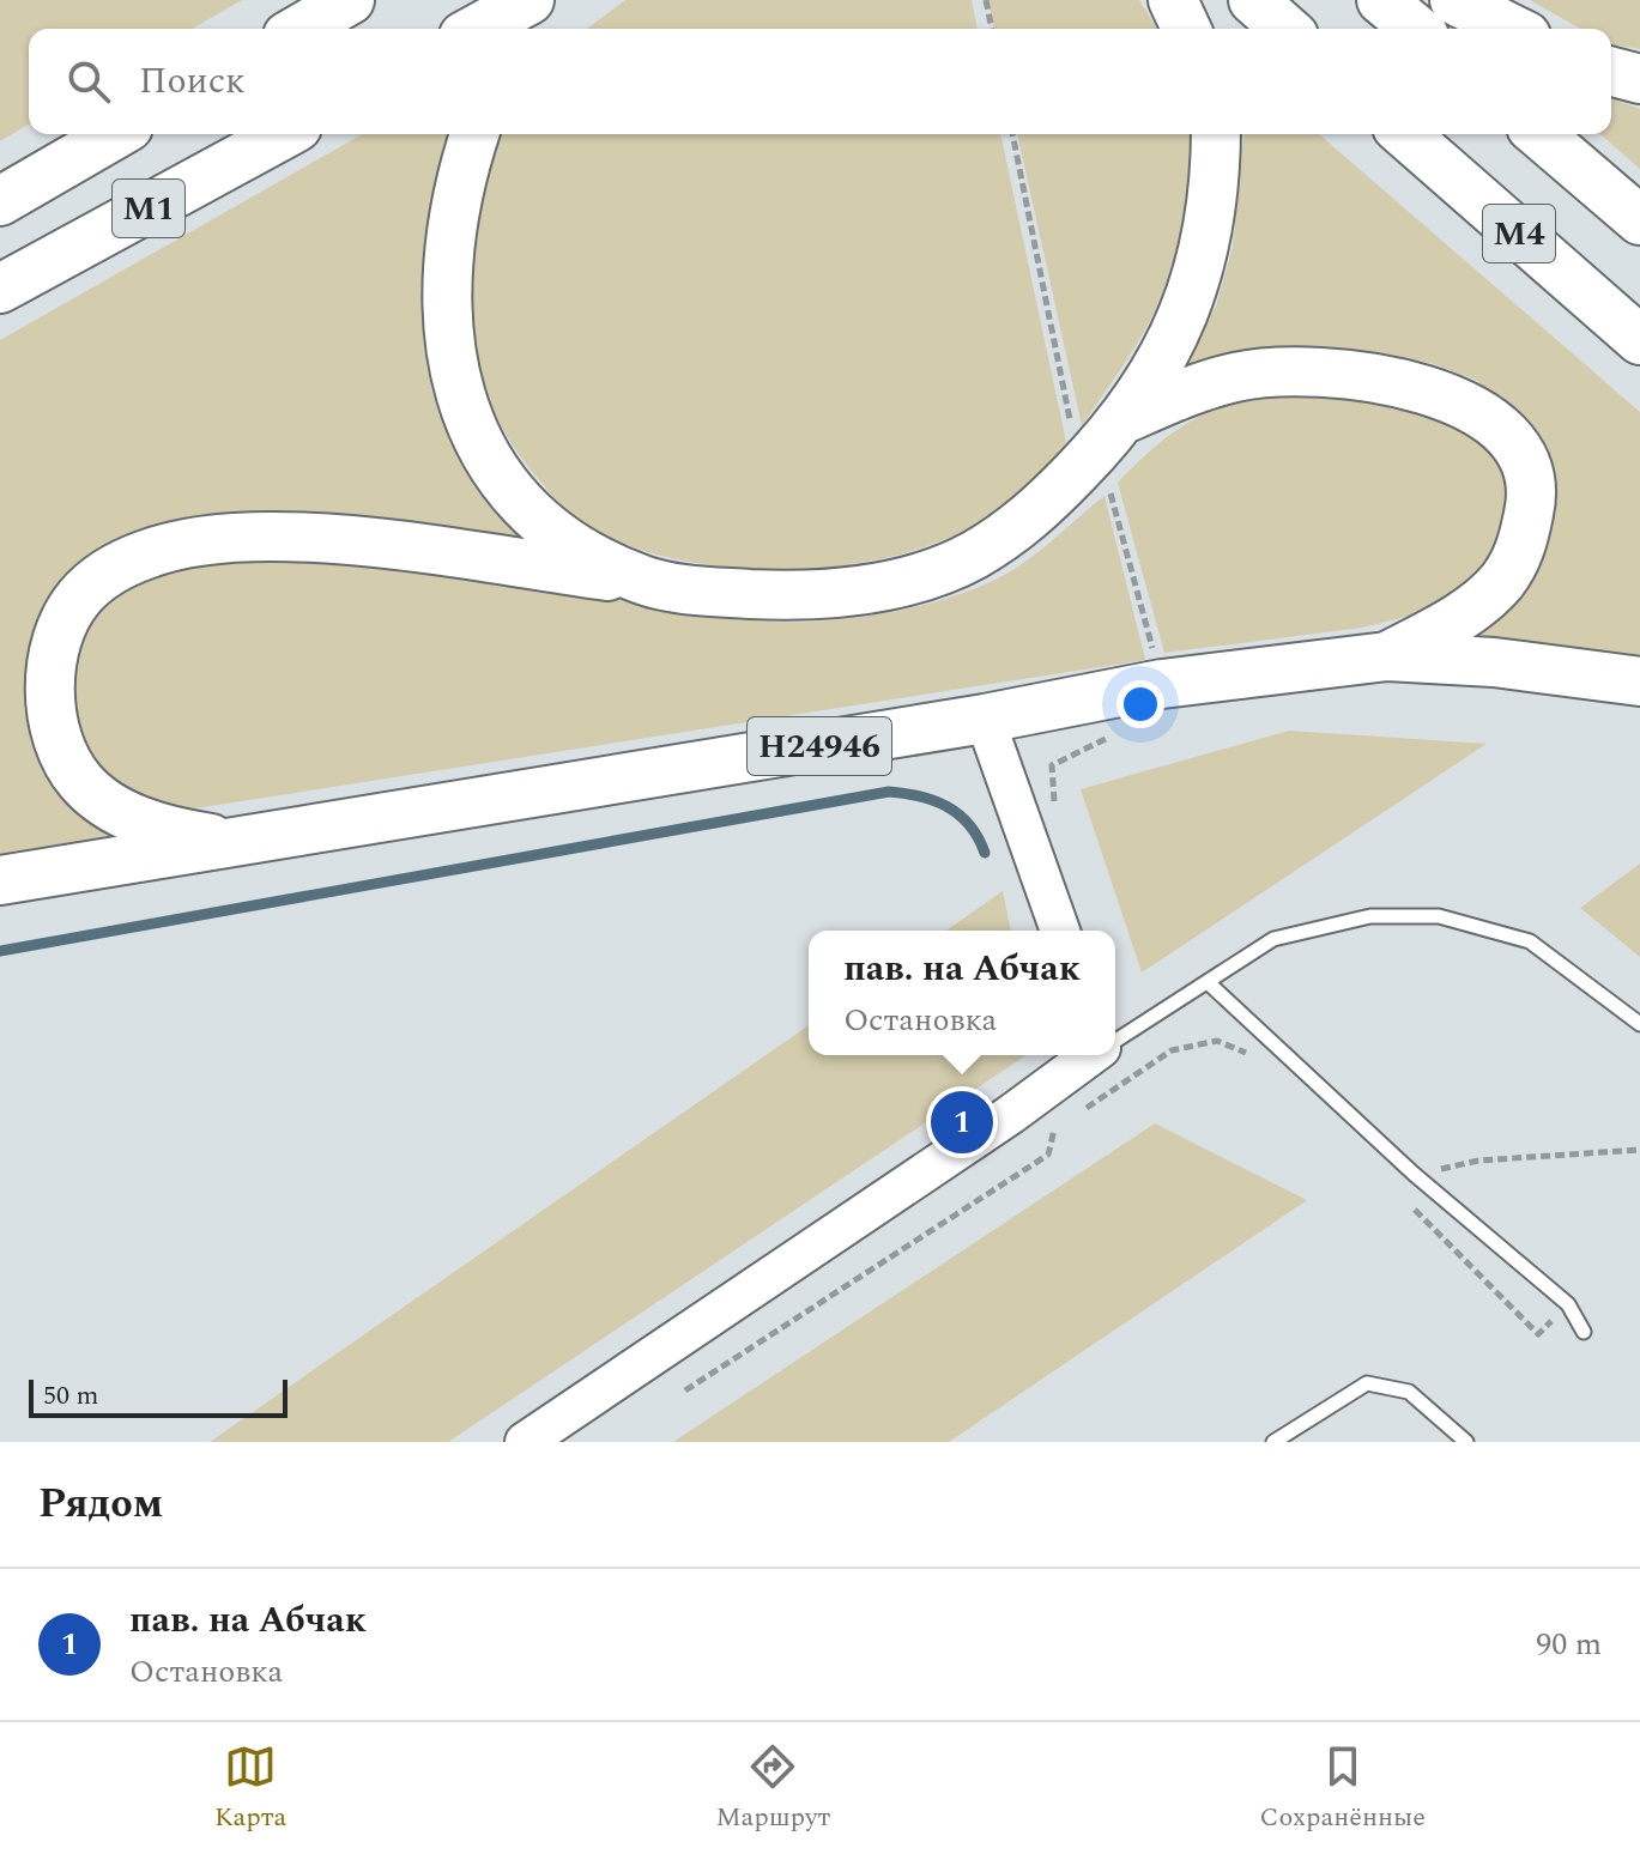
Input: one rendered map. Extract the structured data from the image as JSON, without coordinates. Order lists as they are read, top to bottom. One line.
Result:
{"streets":{"highway":["М1","М4","Н24946"]},"scale_bar":"50 m","page":{"search":"Поиск","popup":["пав. на Абчак","Остановка"],"pins":"1","scale":"50 m","heading":"Рядом","list":[{"mark":"1","name":"пав. на Абчак","note":"Остановка","value":"90 m"}],"nav":["Карта","Маршрут","Сохранённые"]}}
